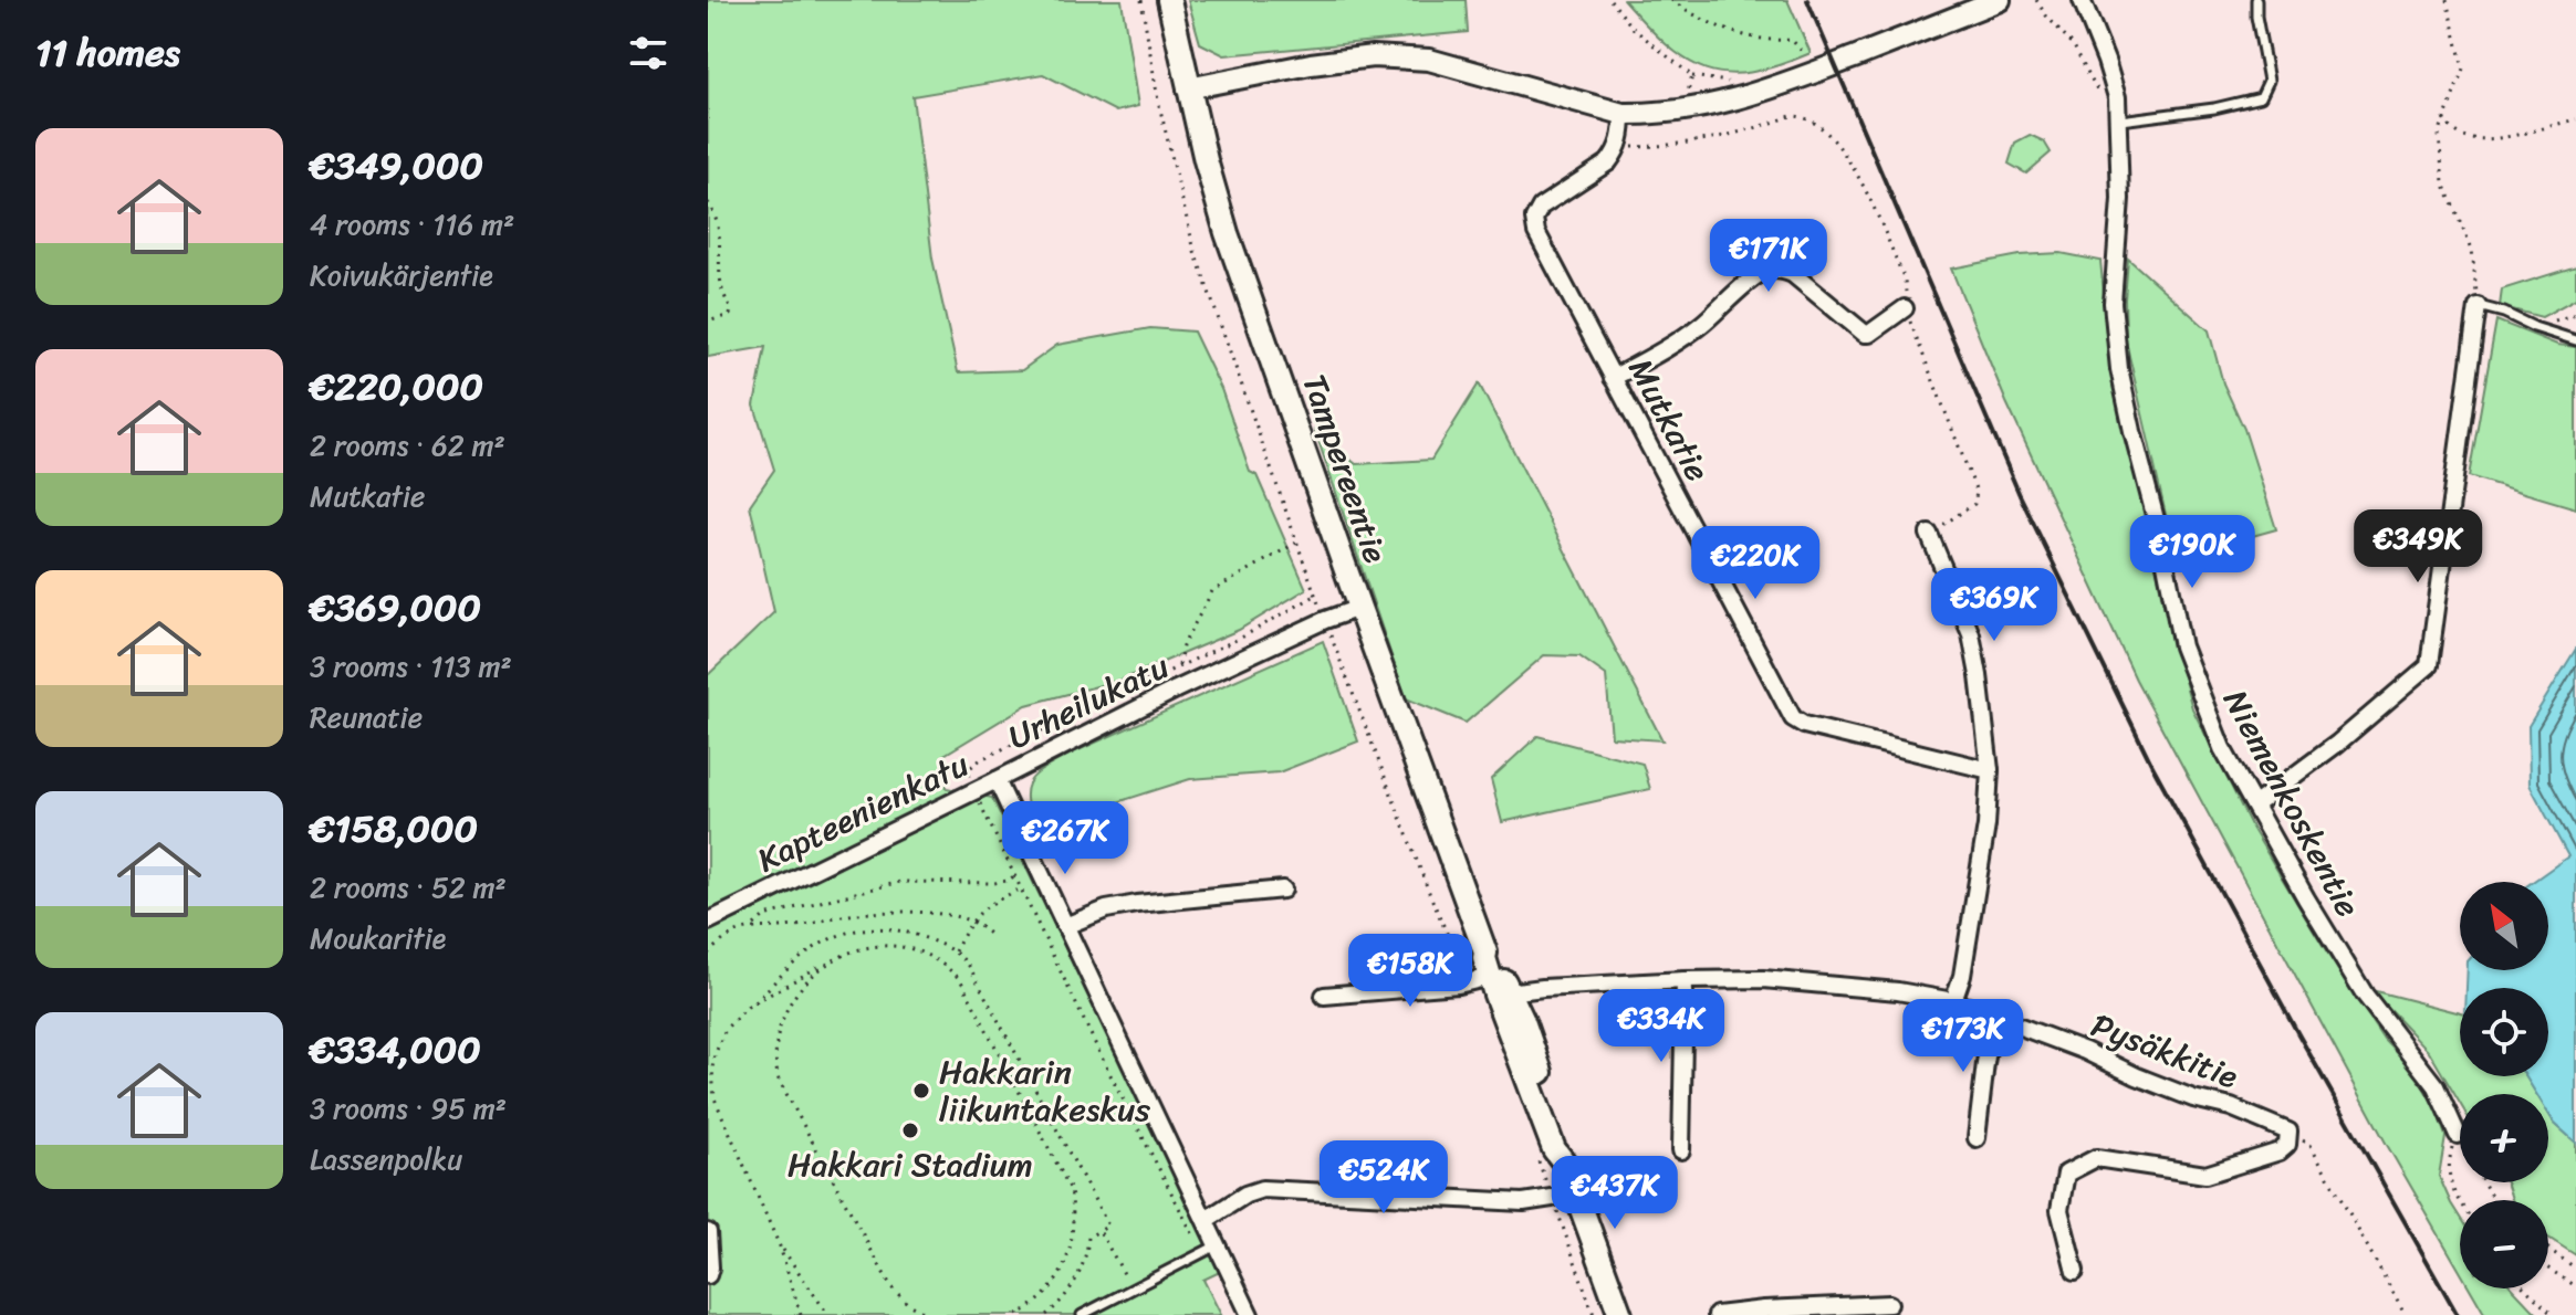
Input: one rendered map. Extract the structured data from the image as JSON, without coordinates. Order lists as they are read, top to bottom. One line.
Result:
{"streets":{"main road":["Tampereentie"],"street":["Mutkatie","Urheilukatu","Niemenkoskentie","Kapteenienkatu","Pysäkkitie"]},"crossings":[["Tampereentie","Urheilukatu"],["Tampereentie","Pysäkkitie"],["Urheilukatu","Kapteenienkatu"]],"places":["Hakkarin liikuntakeskus","Hakkari Stadium"],"north":"top left","page":{"heading":"11 homes","list":[{"name":"€349,000","note":"4 rooms · 116 m² · Koivukärjentie"},{"name":"€220,000","note":"2 rooms · 62 m² · Mutkatie"},{"name":"€369,000","note":"3 rooms · 113 m² · Reunatie"},{"name":"€158,000","note":"2 rooms · 52 m² · Moukaritie"},{"name":"€334,000","note":"3 rooms · 95 m² · Lassenpolku"}],"price":["€171K","€349K","€190K","€220K","€369K","€267K","€158K","€334K","€173K","€524K","€437K"],"map_buttons":["+","−"]}}
